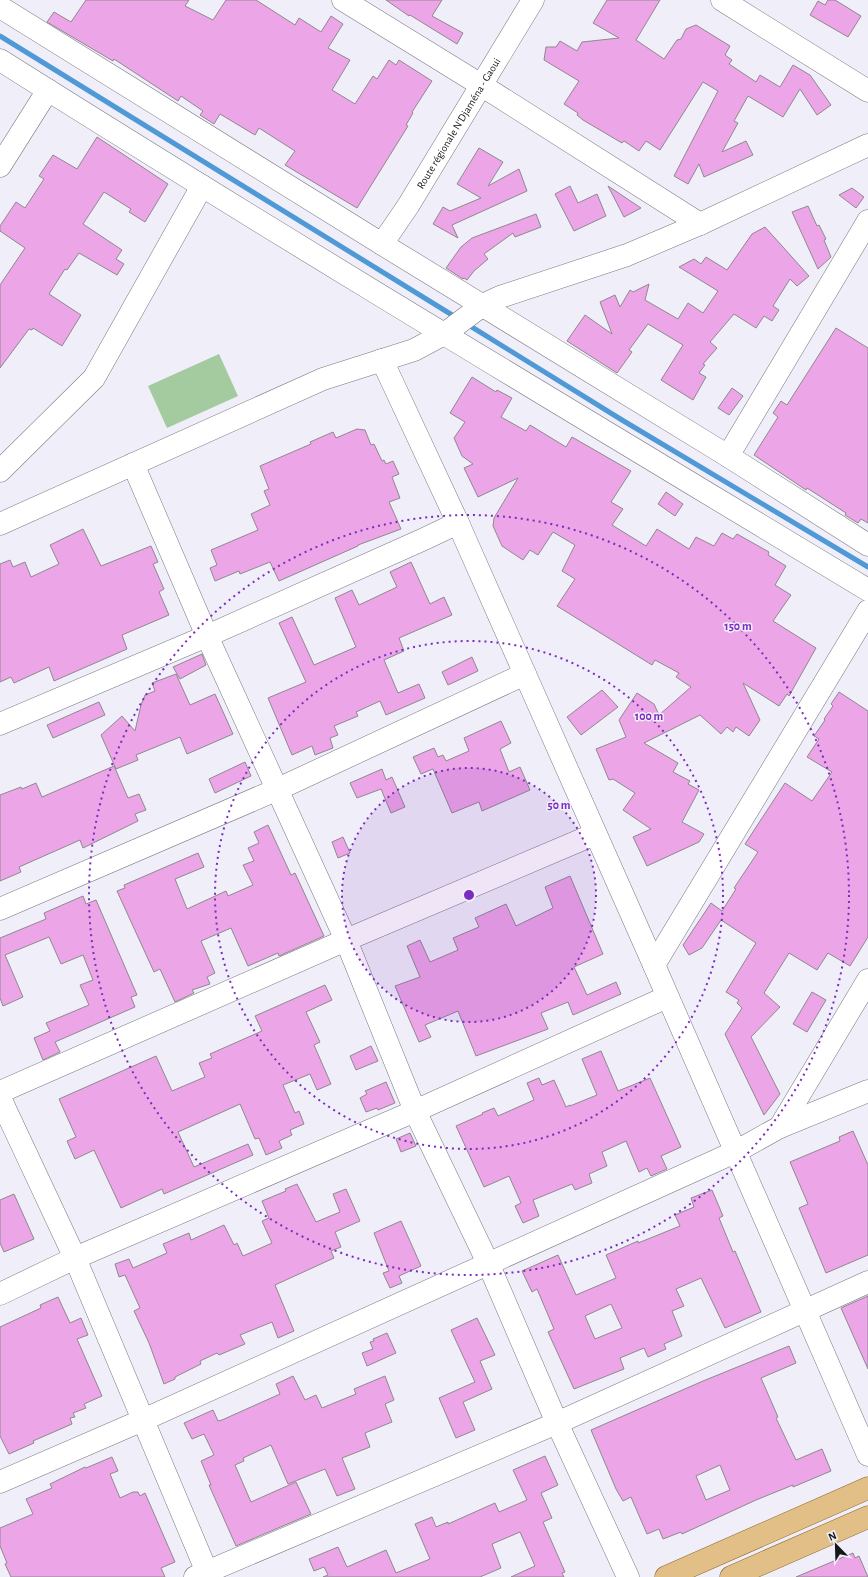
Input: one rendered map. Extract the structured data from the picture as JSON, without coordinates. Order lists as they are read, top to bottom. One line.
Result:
{"streets":{"street":["Route régionale N'Djaména - Gaoui"]},"north":"top left","rings":["150 m","100 m","50 m"]}
